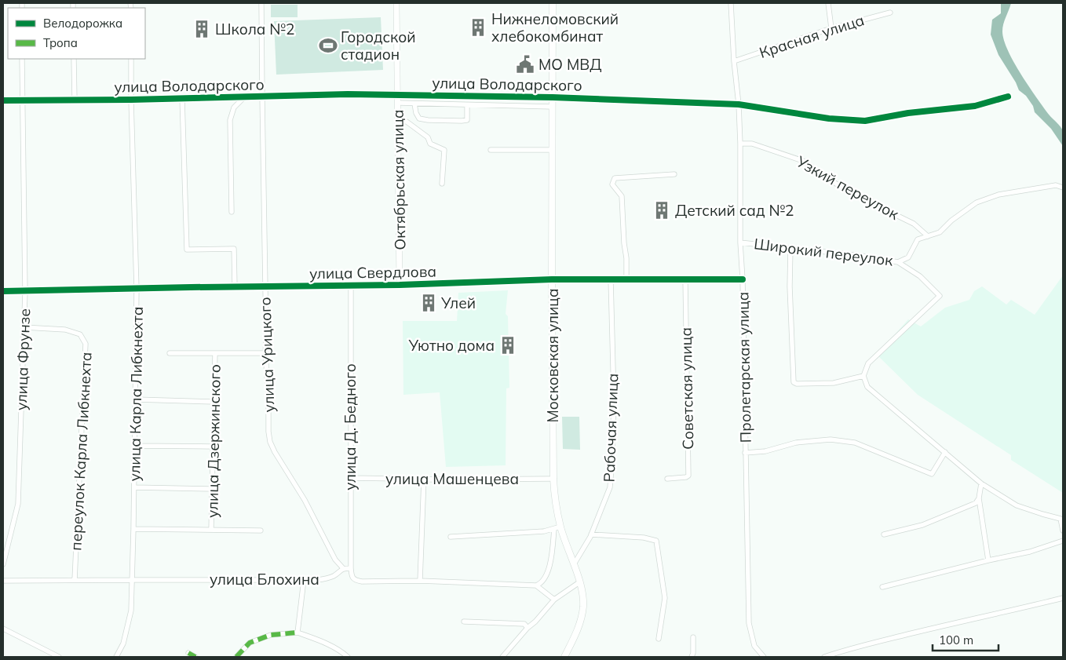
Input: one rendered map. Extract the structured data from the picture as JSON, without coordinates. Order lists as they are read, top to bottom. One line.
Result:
{"streets":{"main road":["Московская улица"],"street":["Красная улица","улица Володарского","Октябрьская улица","Узкий переулок","Широкий переулок","улица Свердлова","улица Урицкого","улица Фрунзе","Пролетарская улица","Советская улица","улица Карла Либкнехта","улица Д. Бедного","Рабочая улица","улица Дзержинского","переулок Карла Либкнехта","улица Машенцева","улица Блохина"]},"crossings":[["Красная улица","Пролетарская улица"],["улица Володарского","Октябрьская улица"],["улица Володарского","улица Урицкого"],["улица Володарского","Московская улица"],["улица Володарского","улица Фрунзе"],["улица Володарского","Пролетарская улица"],["улица Володарского","улица Карла Либкнехта"],["Октябрьская улица","улица Свердлова"],["Узкий переулок","Широкий переулок"],["Узкий переулок","Пролетарская улица"],["Широкий переулок","Пролетарская улица"],["улица Свердлова","улица Урицкого"],["улица Свердлова","Московская улица"],["улица Свердлова","улица Фрунзе"],["улица Свердлова","Пролетарская улица"],["улица Свердлова","Советская улица"],["улица Свердлова","улица Карла Либкнехта"],["улица Свердлова","улица Д. Бедного"],["улица Свердлова","Рабочая улица"],["улица Урицкого","улица Блохина"],["Московская улица","Рабочая улица"],["Московская улица","улица Машенцева"],["улица Фрунзе","переулок Карла Либкнехта"],["улица Карла Либкнехта","улица Блохина"],["улица Д. Бедного","улица Машенцева"],["переулок Карла Либкнехта","улица Блохина"]],"places":{"building":["Нижнеломовский хлебокомбинат","Школа №2","Детский сад №2","Улей","Уютно дома"],"sports":["Городской стадион"],"public building":["МО МВД"]},"legend":["Велодорожка","Тропа"],"scale_bar":"100 m"}
